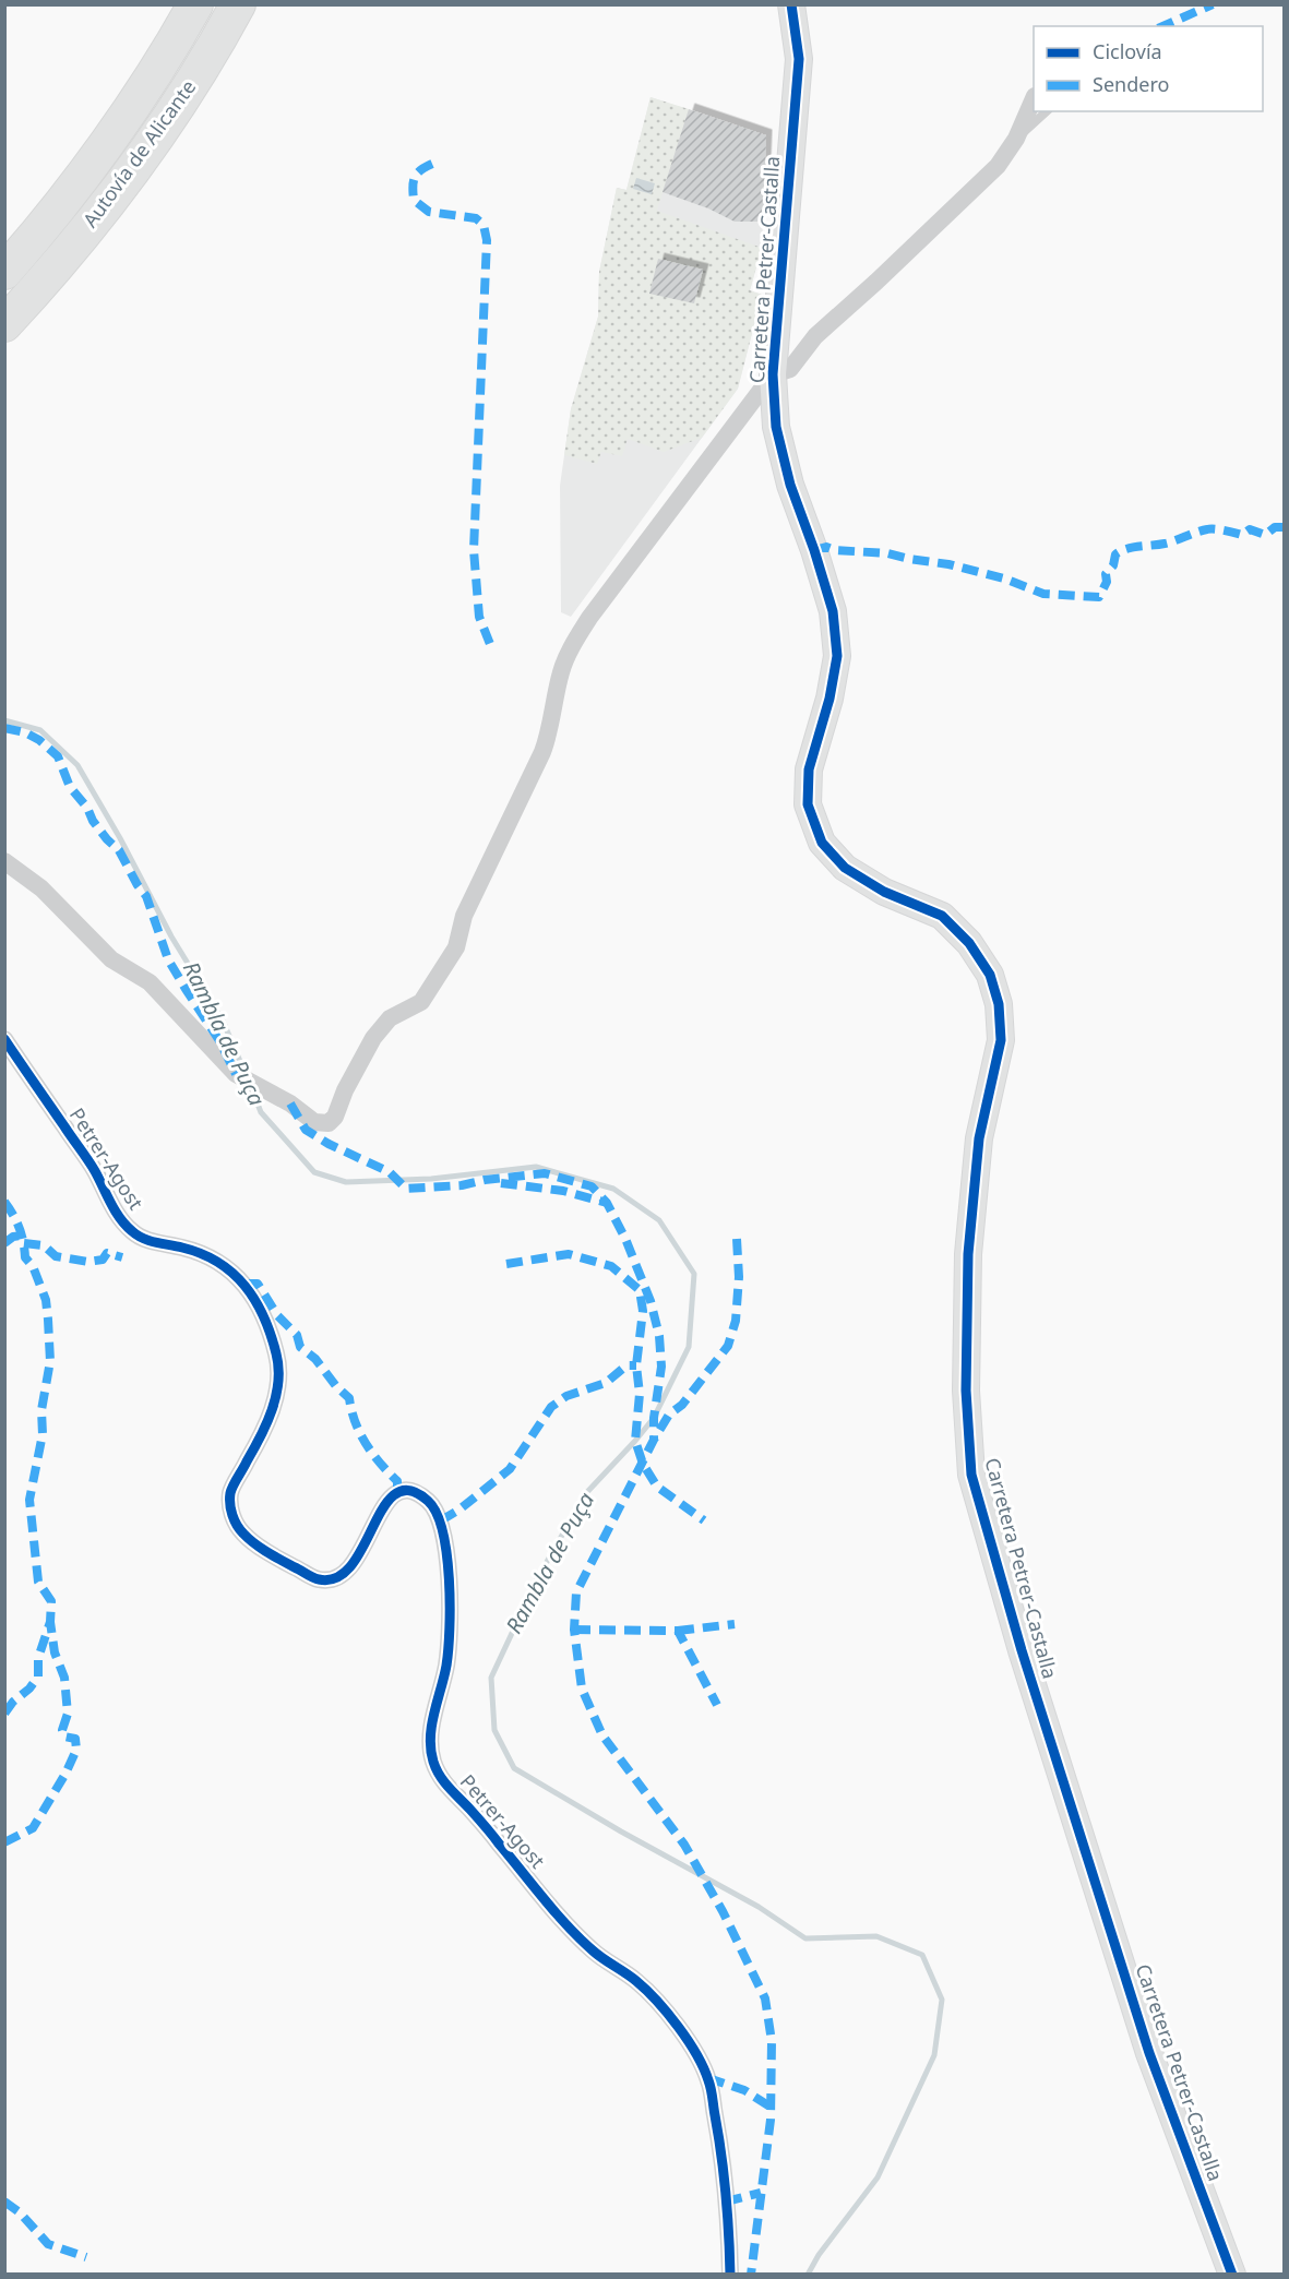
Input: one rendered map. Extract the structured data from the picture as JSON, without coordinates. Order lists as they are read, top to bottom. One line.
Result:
{"streets":{"highway":["Autovía de Alicante"],"street":["Carretera Petrer-Castalla","Petrer-Agost"]},"water":["Rambla de Puça"],"legend":["Ciclovía","Sendero"]}
